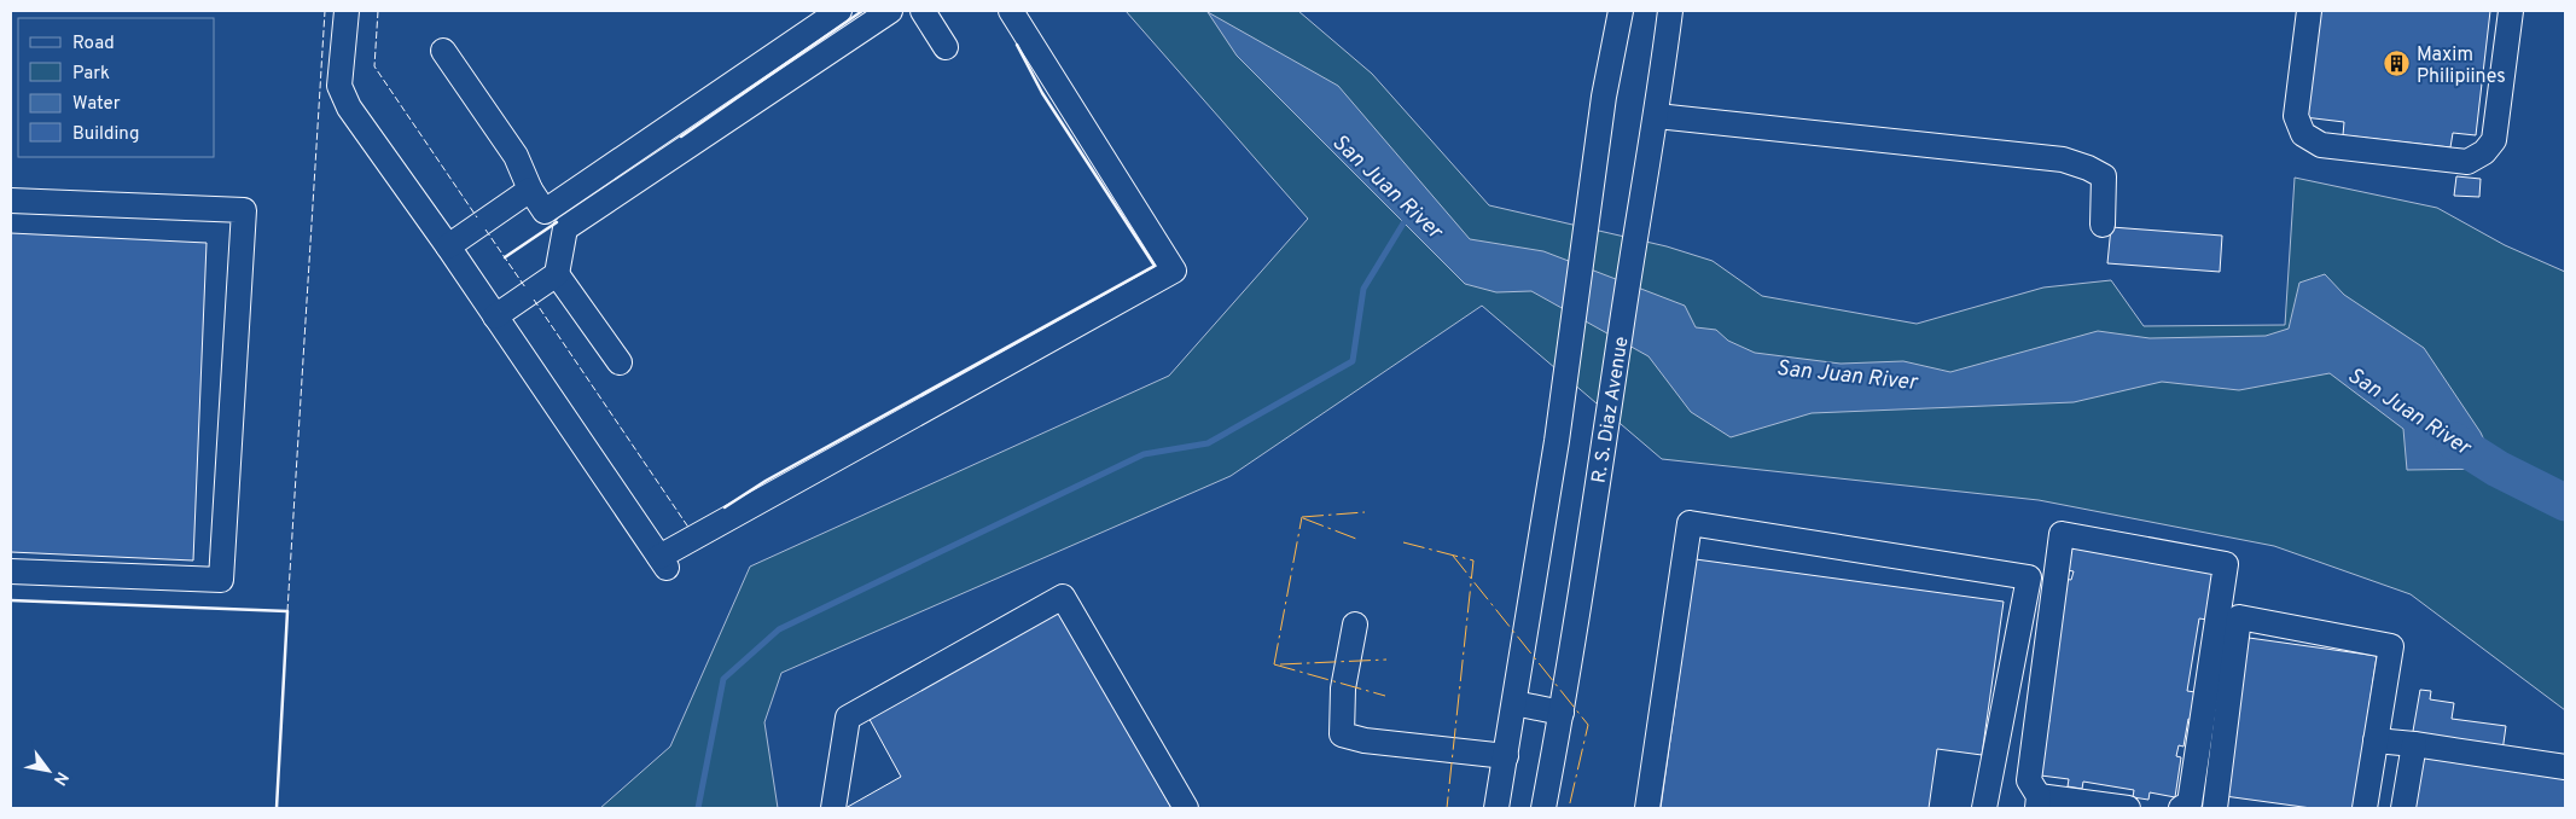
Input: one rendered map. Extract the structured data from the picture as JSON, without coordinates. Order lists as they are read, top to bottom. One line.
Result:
{"streets":{"street":["R. S. Diaz Avenue"]},"water":["San Juan River"],"places":{"building":["Maxim Philipiines"]},"legend":["Road","Park","Water","Building"],"north":"bottom right"}
